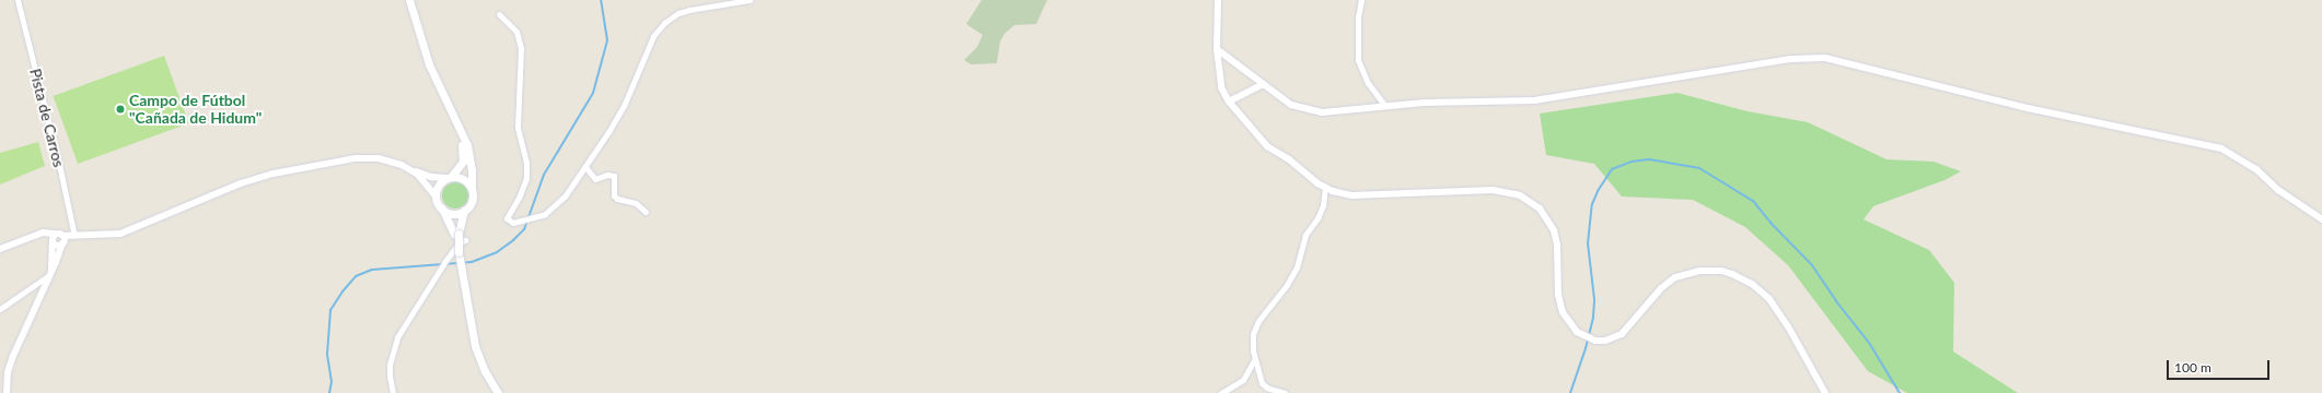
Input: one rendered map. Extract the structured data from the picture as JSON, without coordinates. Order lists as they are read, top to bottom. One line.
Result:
{"streets":{"street":["Pista de Carros"]},"places":["Campo de Fútbol \"Cañada de Hidum\""],"scale_bar":"100 m"}
